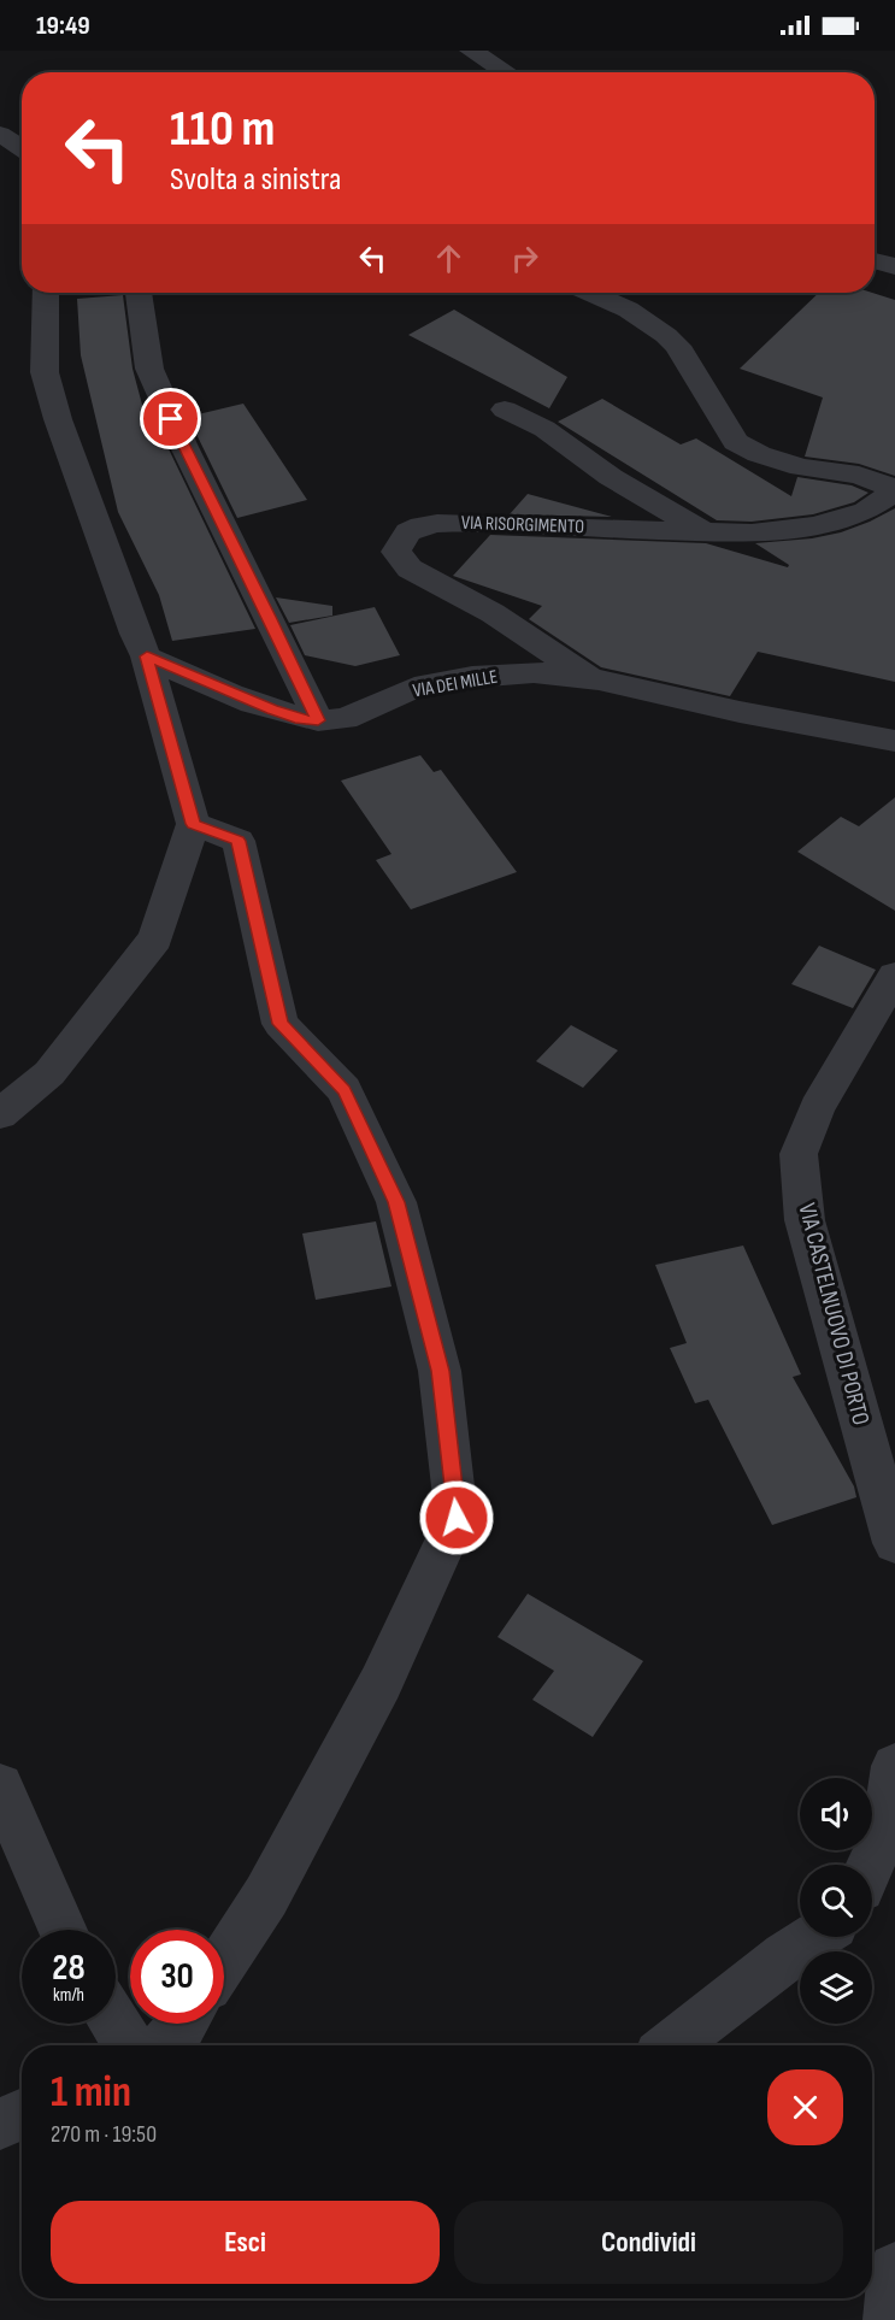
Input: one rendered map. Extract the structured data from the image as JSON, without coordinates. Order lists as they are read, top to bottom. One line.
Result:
{"streets":{"street":["VIA RISORGIMENTO","VIA DEI MILLE","VIA CASTELNUOVO DI PORTO"]},"crossings":[["VIA RISORGIMENTO","VIA DEI MILLE"]],"page":{"status":"19:49","turn":["110 m","Svolta a sinistra"],"speed":"28 km/h","limit":"30","heading":["1 min","270 m · 19:50"],"buttons":["Esci","Condividi"]}}
